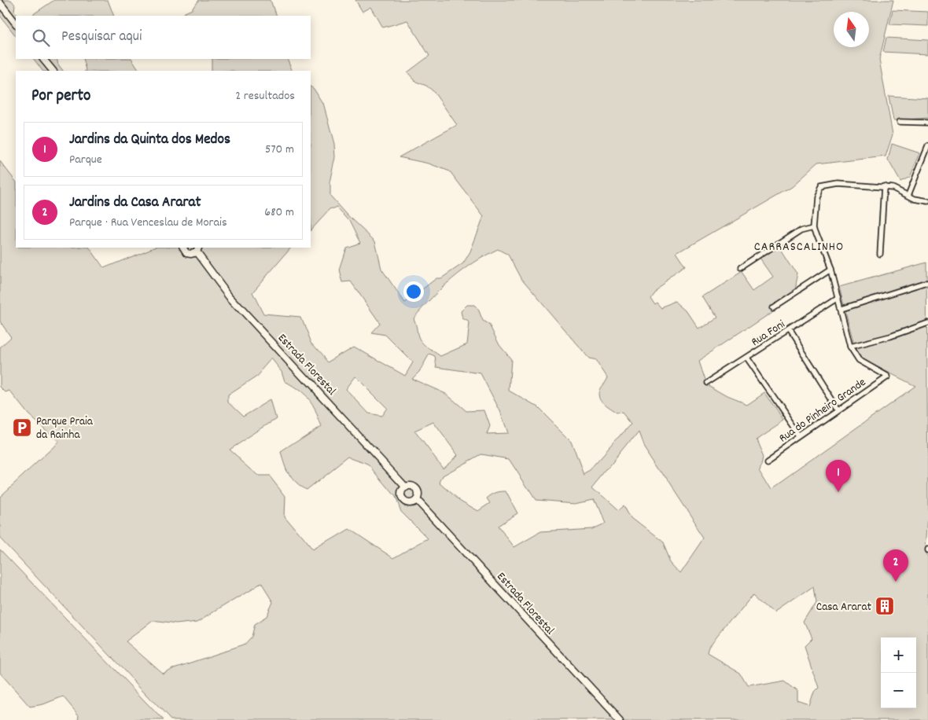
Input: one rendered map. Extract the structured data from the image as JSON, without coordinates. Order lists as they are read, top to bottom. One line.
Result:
{"streets":{"main road":["Estrada Florestal"],"street":["Rua Foni","Rua do Pinheiro Grande"]},"districts":["CARRASCALINHO"],"places":{"parking":["Parque Praia da Rainha"],"building":["Casa Ararat"]},"north":"top","page":{"search":"Pesquisar aqui","heading":["Por perto","2 resultados"],"list":[{"mark":"1","name":"Jardins da Quinta dos Medos","note":"Parque","value":"570 m"},{"mark":"2","name":"Jardins da Casa Ararat","note":"Parque · Rua Venceslau de Morais","value":"680 m"}],"pins":["1","2"],"map_buttons":["+","−"]}}
